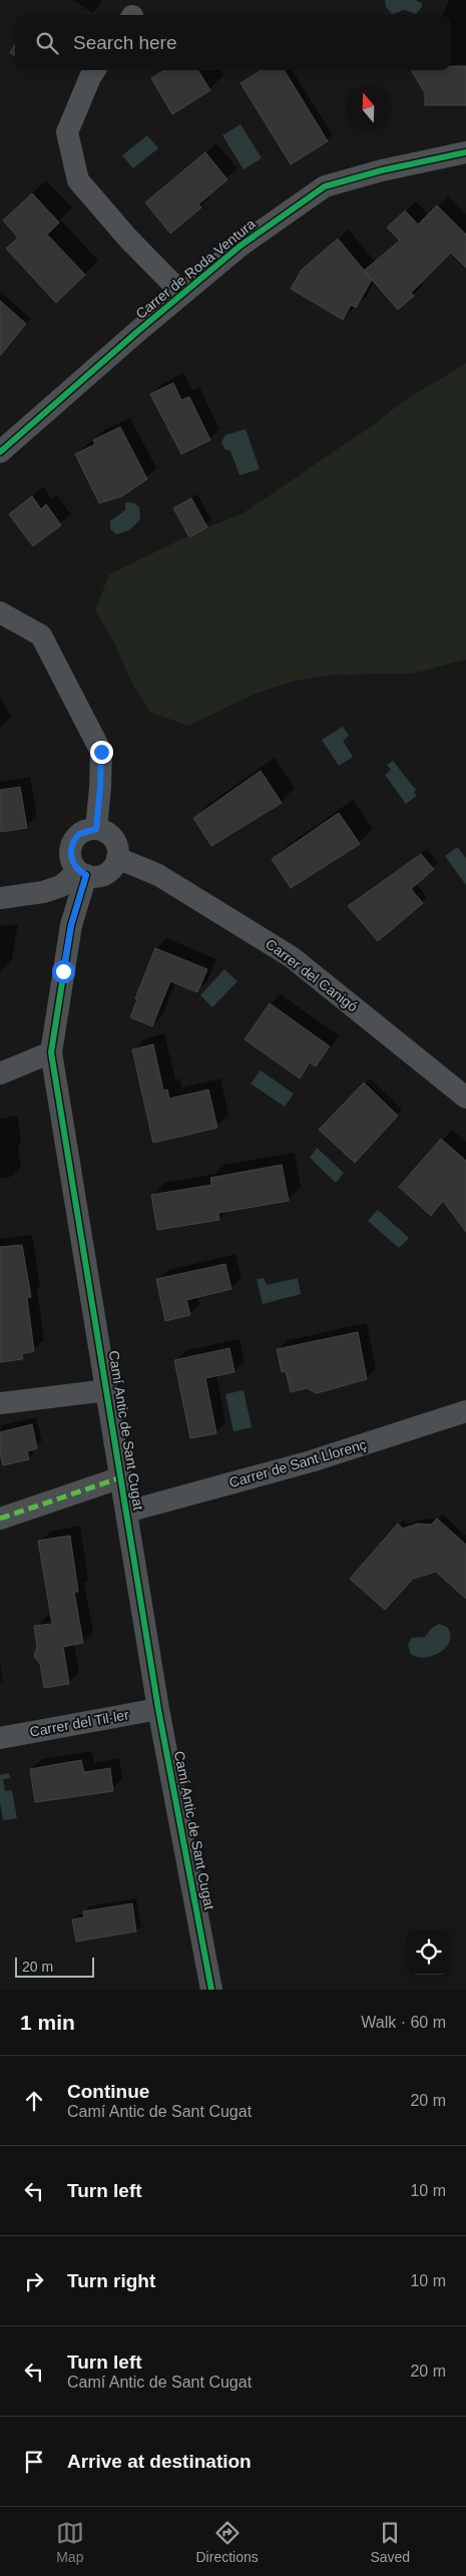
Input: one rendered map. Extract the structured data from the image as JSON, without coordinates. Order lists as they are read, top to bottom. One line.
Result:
{"streets":{"street":["Carrer de Roda Ventura","Carrer del Canigó","Camí Antic de Sant Cugat","Carrer de Sant Llorenç","Carrer del Til·ler"]},"crossings":[["Carrer del Canigó","Camí Antic de Sant Cugat"],["Camí Antic de Sant Cugat","Carrer de Sant Llorenç"],["Camí Antic de Sant Cugat","Carrer del Til·ler"]],"scale_bar":"20 m","north":"top","page":{"search":"Search here","scale":"20 m","heading":["1 min","Walk · 60 m"],"list":[["Continue","Camí Antic de Sant Cugat","20 m"],["Turn left","10 m"],["Turn right","10 m"],["Turn left","Camí Antic de Sant Cugat","20 m"],"Arrive at destination"],"nav":["Map","Directions","Saved"]}}
